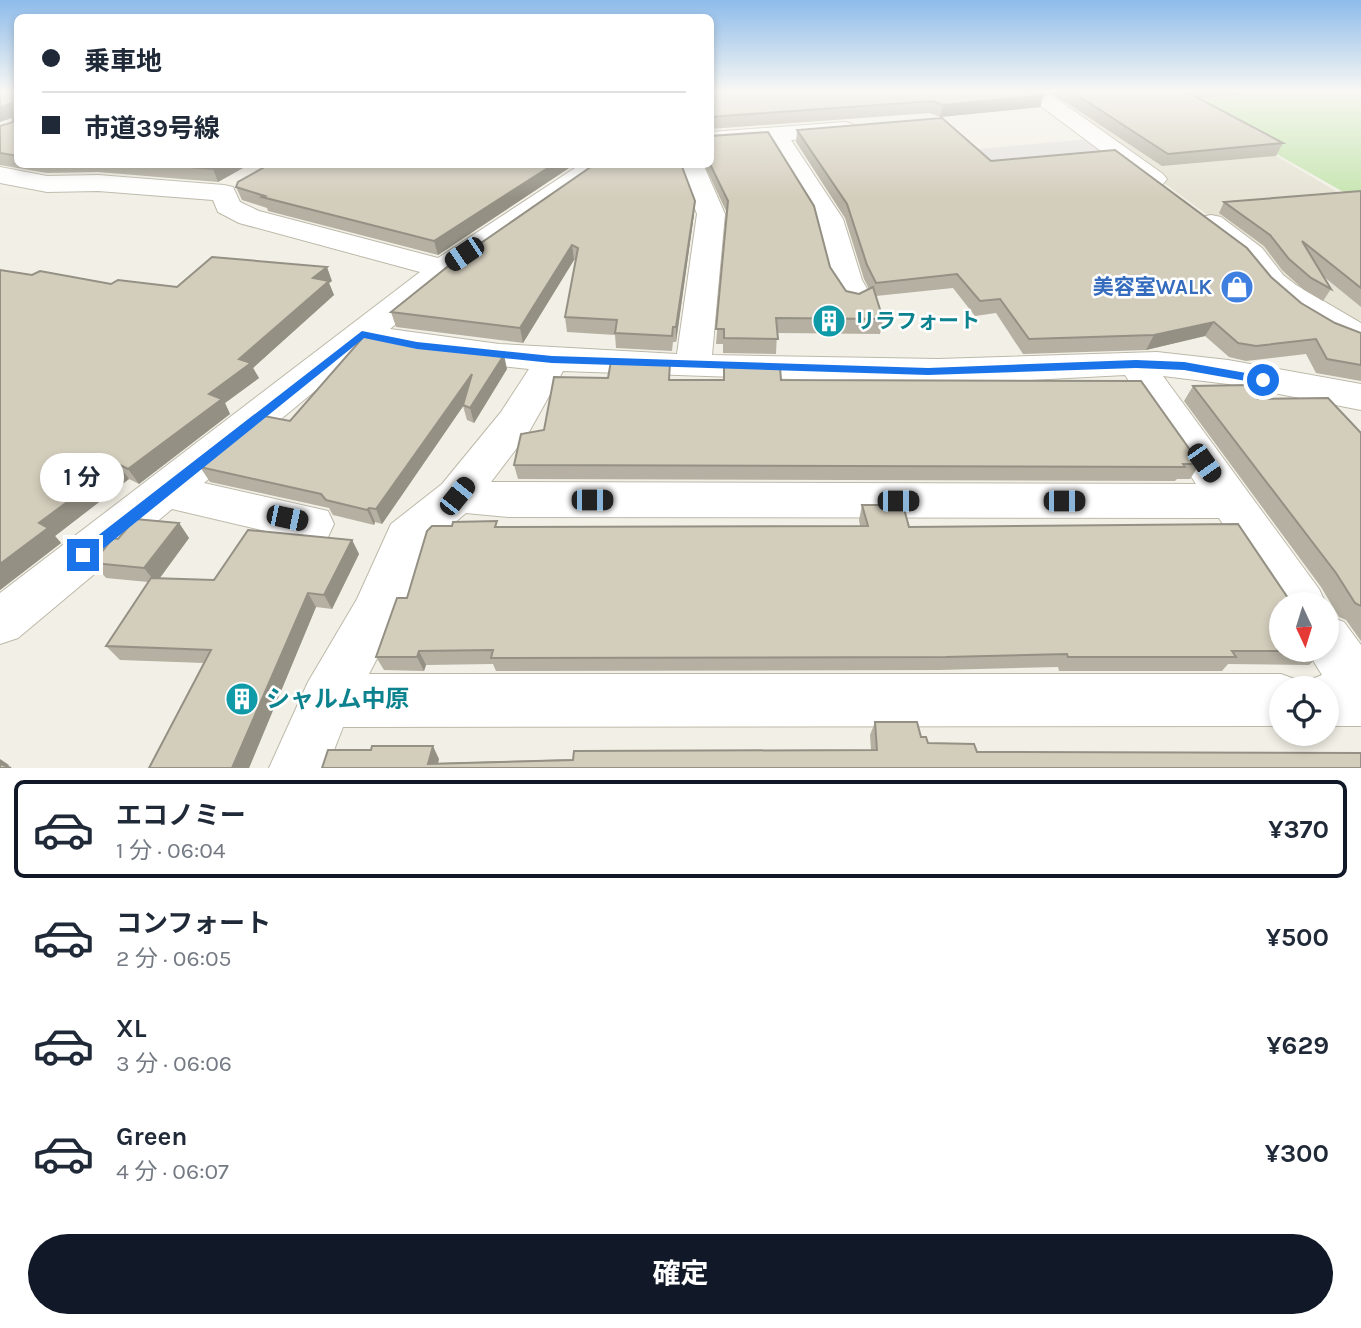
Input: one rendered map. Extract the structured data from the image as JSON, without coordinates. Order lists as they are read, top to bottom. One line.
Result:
{"places":{"shop":["美容室WALK"],"building":["リラフォート","シャルム中原"]},"north":"bottom","page":{"banner":["乗車地","市道39号線"],"bubble":"1 分","list":[{"name":"エコノミー","note":"1 分 · 06:04","value":"¥370"},{"name":"コンフォート","note":"2 分 · 06:05","value":"¥500"},{"name":"XL","note":"3 分 · 06:06","value":"¥629"},{"name":"Green","note":"4 分 · 06:07","value":"¥300"}],"buttons":"確定"}}
